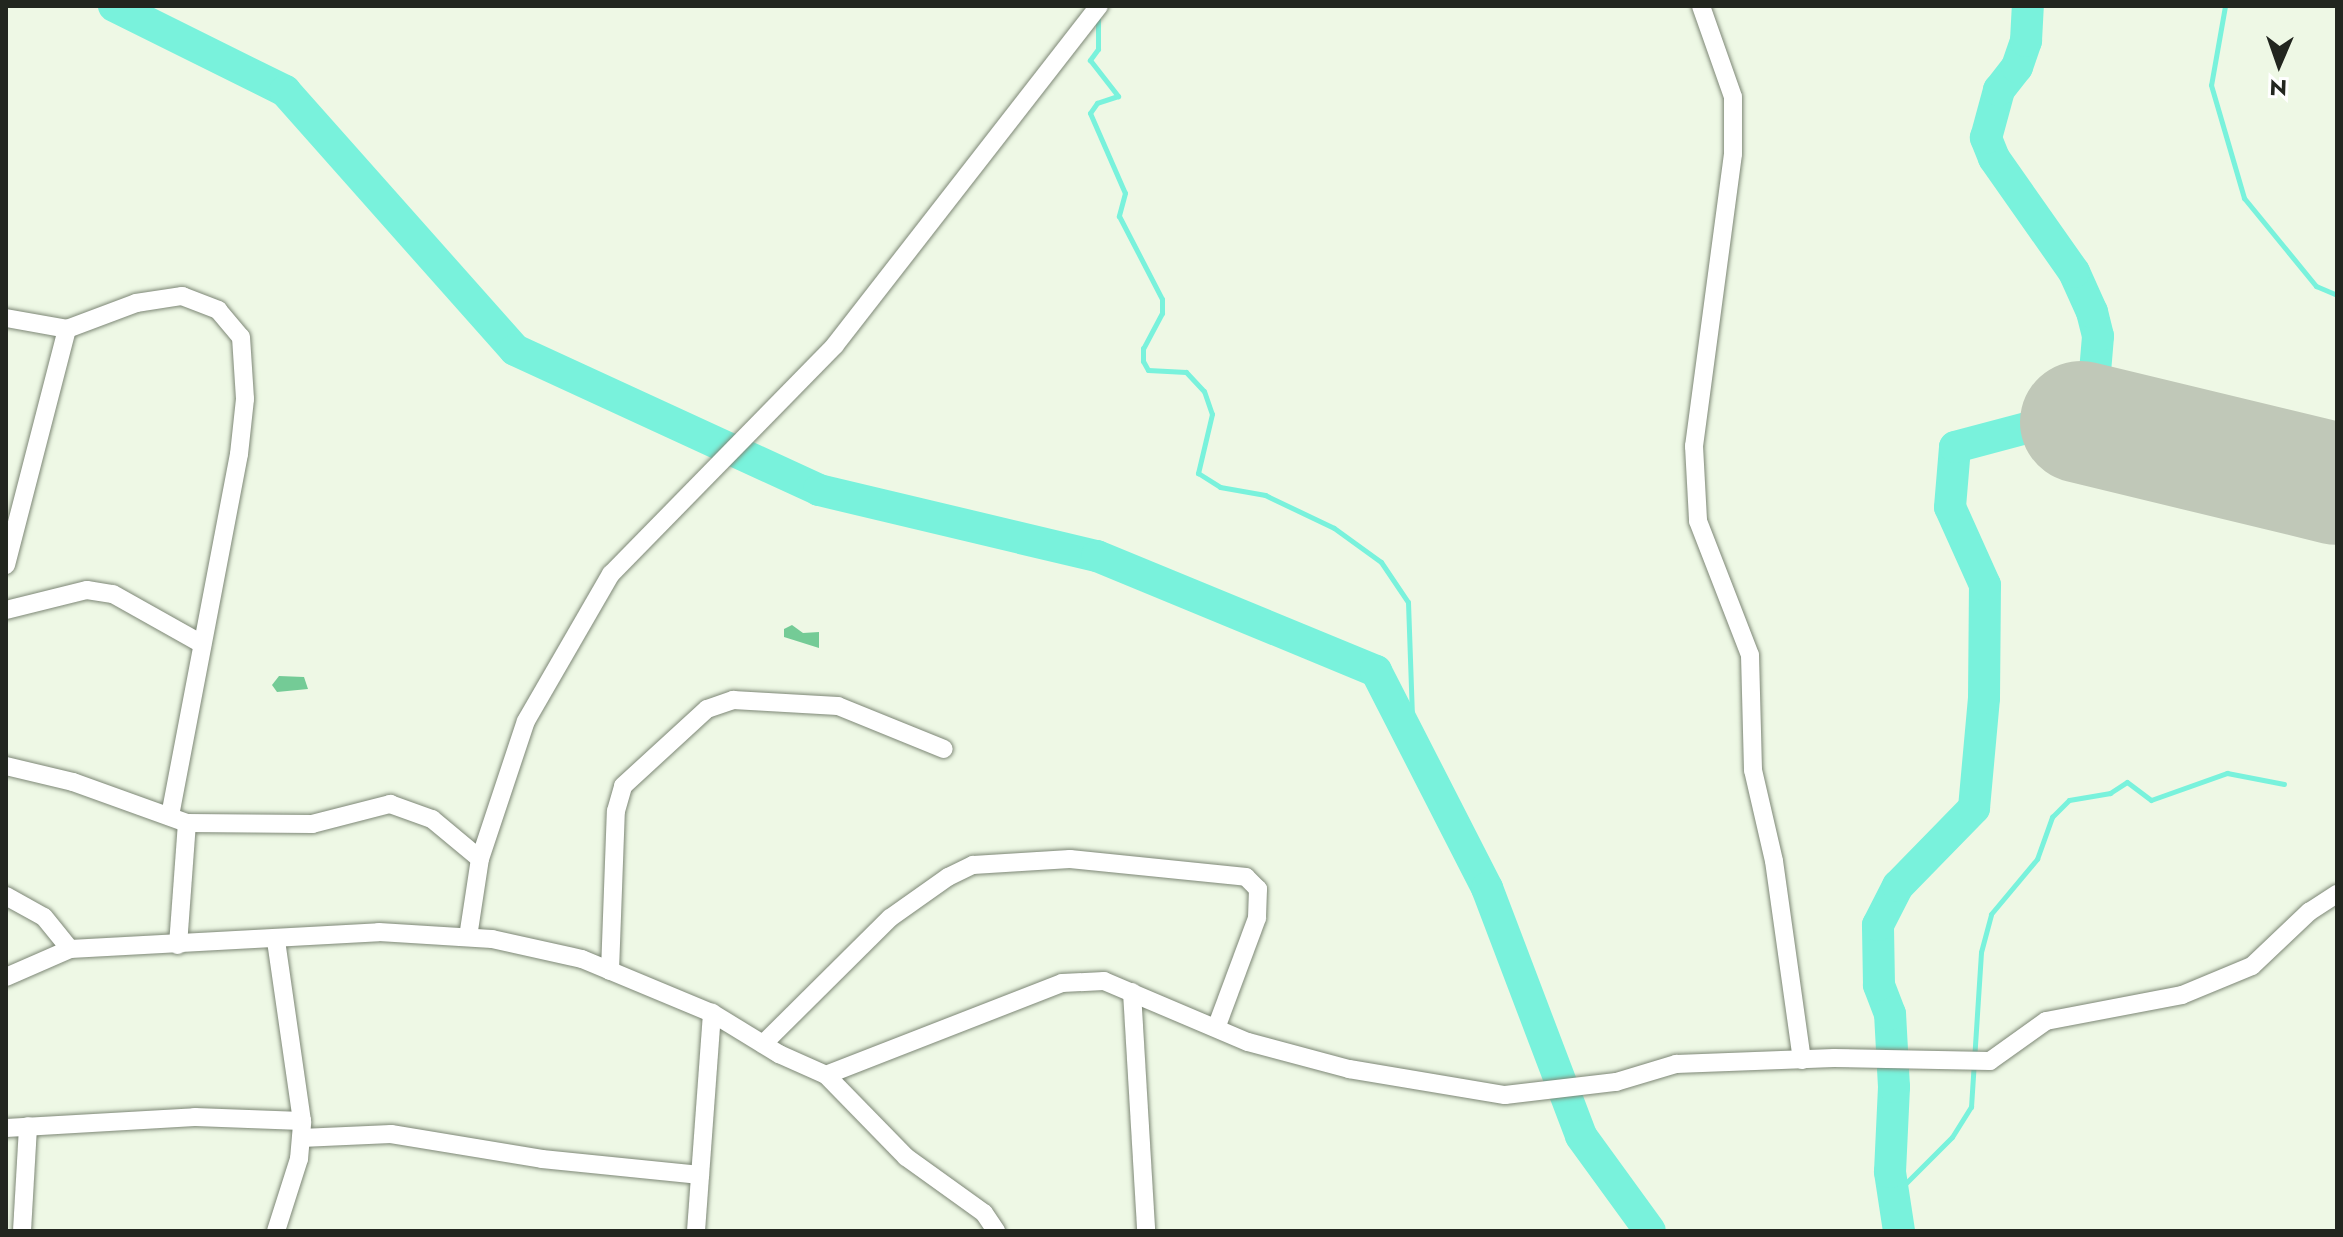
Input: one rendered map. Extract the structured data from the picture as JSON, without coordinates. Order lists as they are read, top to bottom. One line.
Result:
{"north":"bottom"}
